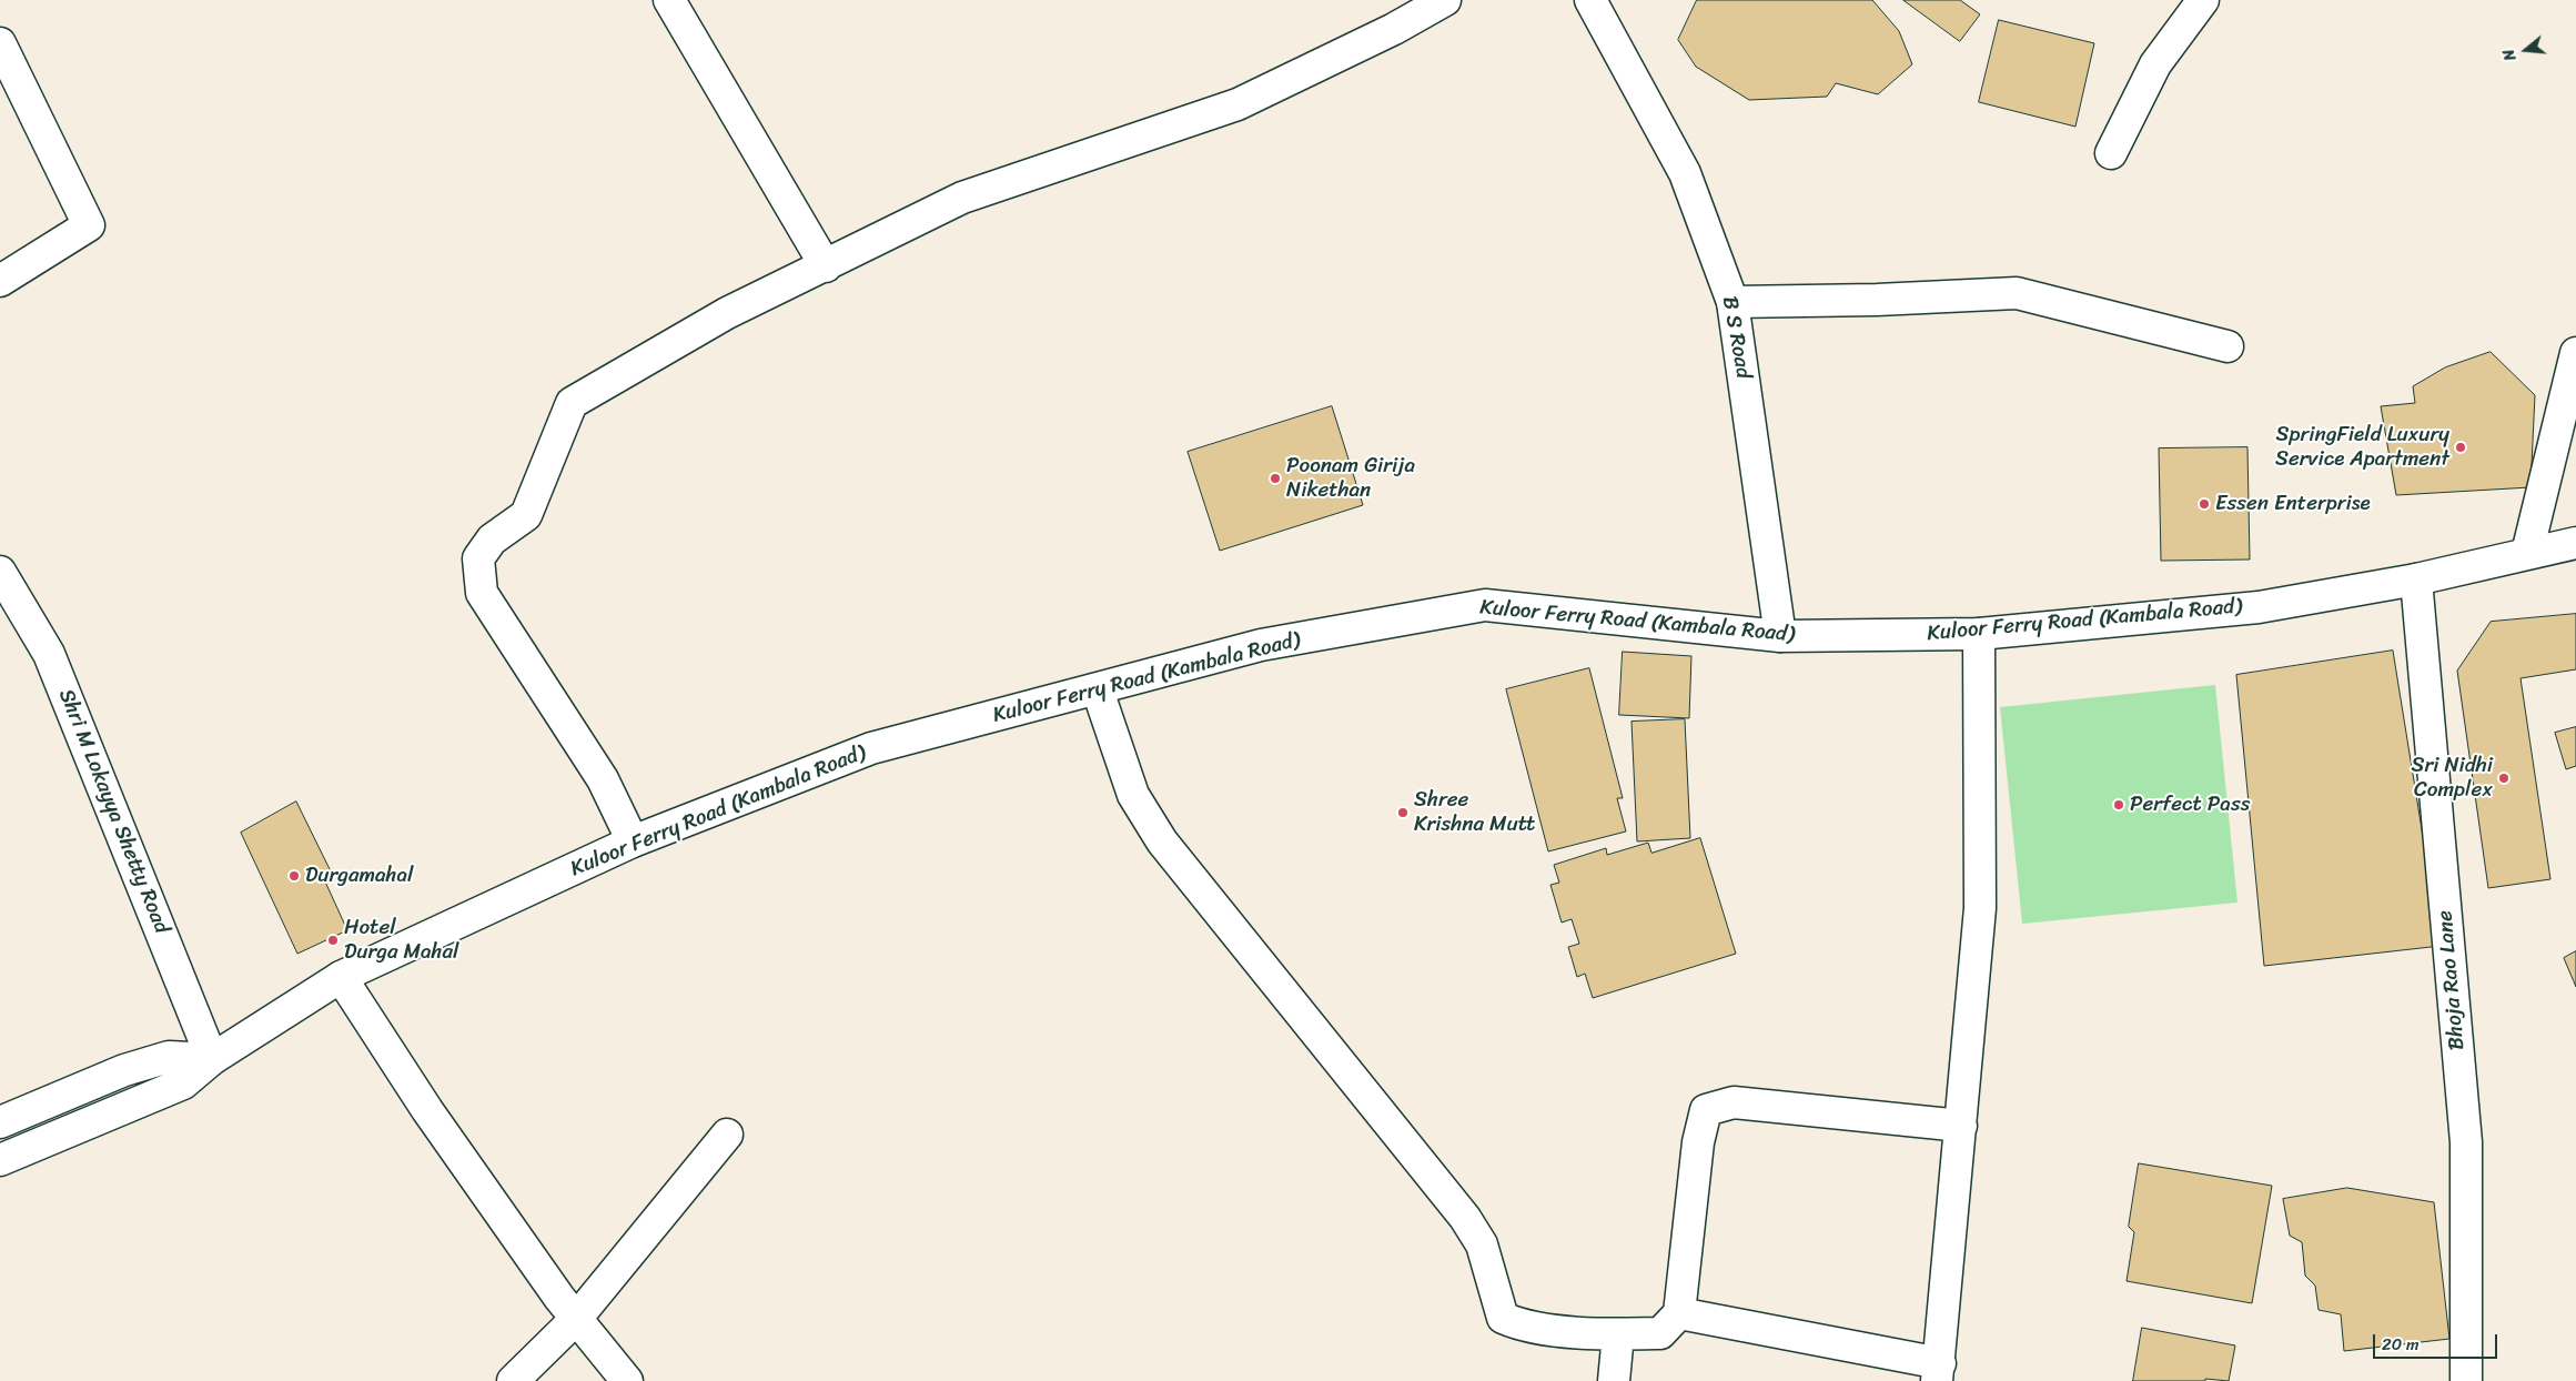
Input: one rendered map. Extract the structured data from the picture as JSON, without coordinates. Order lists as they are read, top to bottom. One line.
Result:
{"streets":{"street":["B S Road","Kuloor Ferry Road (Kambala Road)","Shri M Lokayya Shetty Road","Bhoja Rao Lane"]},"crossings":[["B S Road","Kuloor Ferry Road (Kambala Road)"],["Kuloor Ferry Road (Kambala Road)","Shri M Lokayya Shetty Road"],["Kuloor Ferry Road (Kambala Road)","Bhoja Rao Lane"]],"places":["SpringField Luxury Service Apartment","Poonam Girija Nikethan","Essen Enterprise","Sri Nidhi Complex","Perfect Pass","Shree Krishna Mutt","Durgamahal","Hotel Durga Mahal"],"scale_bar":"20 m","north":"left"}
